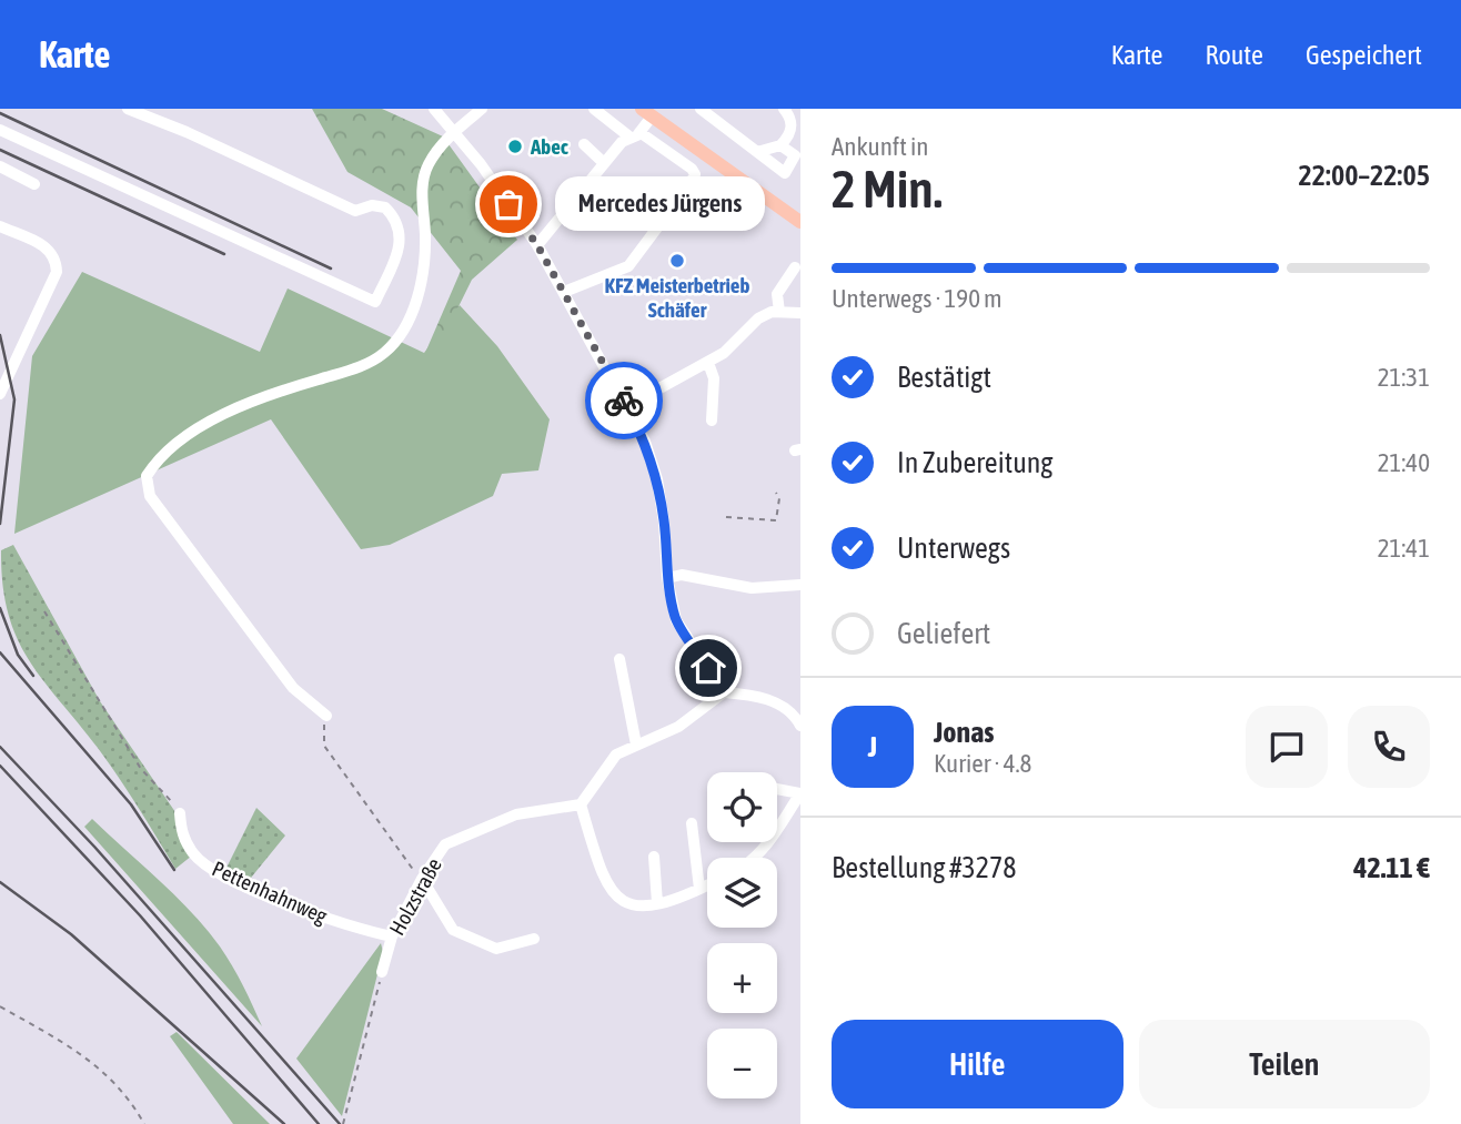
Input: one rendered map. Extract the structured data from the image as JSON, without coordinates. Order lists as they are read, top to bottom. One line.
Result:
{"streets":{"street":["Pettenhahnweg","Holzstraße"]},"crossings":[["Pettenhahnweg","Holzstraße"]],"places":["Abec","Mercedes Jürgens","KFZ Meisterbetrieb Schäfer"],"page":{"header":"Karte","nav":["Karte","Route","Gespeichert"],"heading":["2 Min.","Ankunft in","22:00–22:05"],"panel":["Jonas","Kurier · 4.8","Bestellung #3278","42.11 €"],"bubble":"Mercedes Jürgens","bar":"Unterwegs · 190 m","list":[["Bestätigt","21:31"],["In Zubereitung","21:40"],["Unterwegs","21:41"],"Geliefert"],"round":"J","map_buttons":["+","−"],"buttons":["Hilfe","Teilen"]}}
